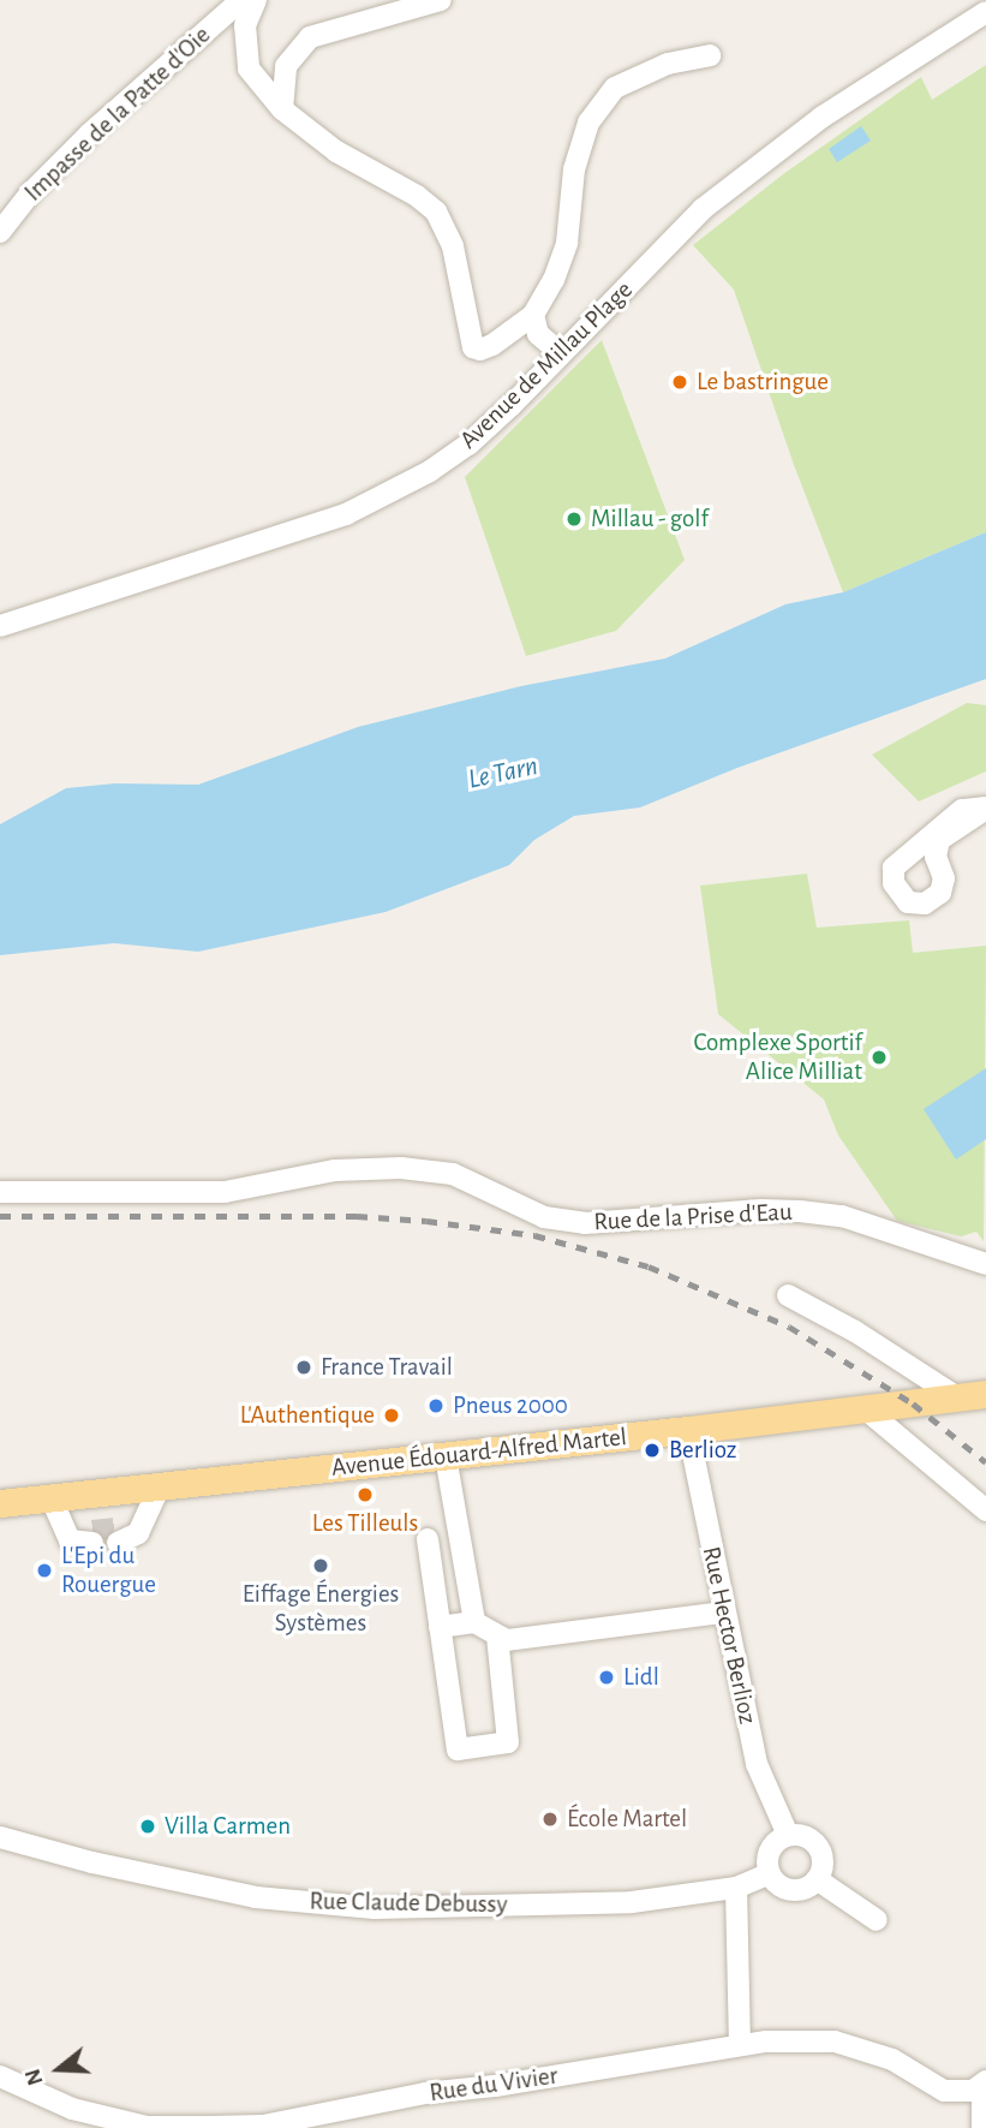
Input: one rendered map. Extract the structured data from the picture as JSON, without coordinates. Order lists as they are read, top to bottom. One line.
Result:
{"streets":{"main road":["Avenue Édouard-Alfred Martel"],"street":["Impasse de la Patte d'Oie","Avenue de Millau Plage","Rue de la Prise d'Eau","Rue Hector Berlioz","Rue Claude Debussy","Rue du Vivier"]},"crossings":[["Avenue Édouard-Alfred Martel","Rue Hector Berlioz"],["Rue Hector Berlioz","Rue Claude Debussy"]],"water":["Le Tarn"],"places":["Le bastringue","Millau - golf","Complexe Sportif Alice Milliat","France Travail","Pneus 2000","L'Authentique","Berlioz","Les Tilleuls","Eiffage Énergies Systèmes","L'Epi du Rouergue","Lidl","École Martel","Villa Carmen"],"north":"left"}
